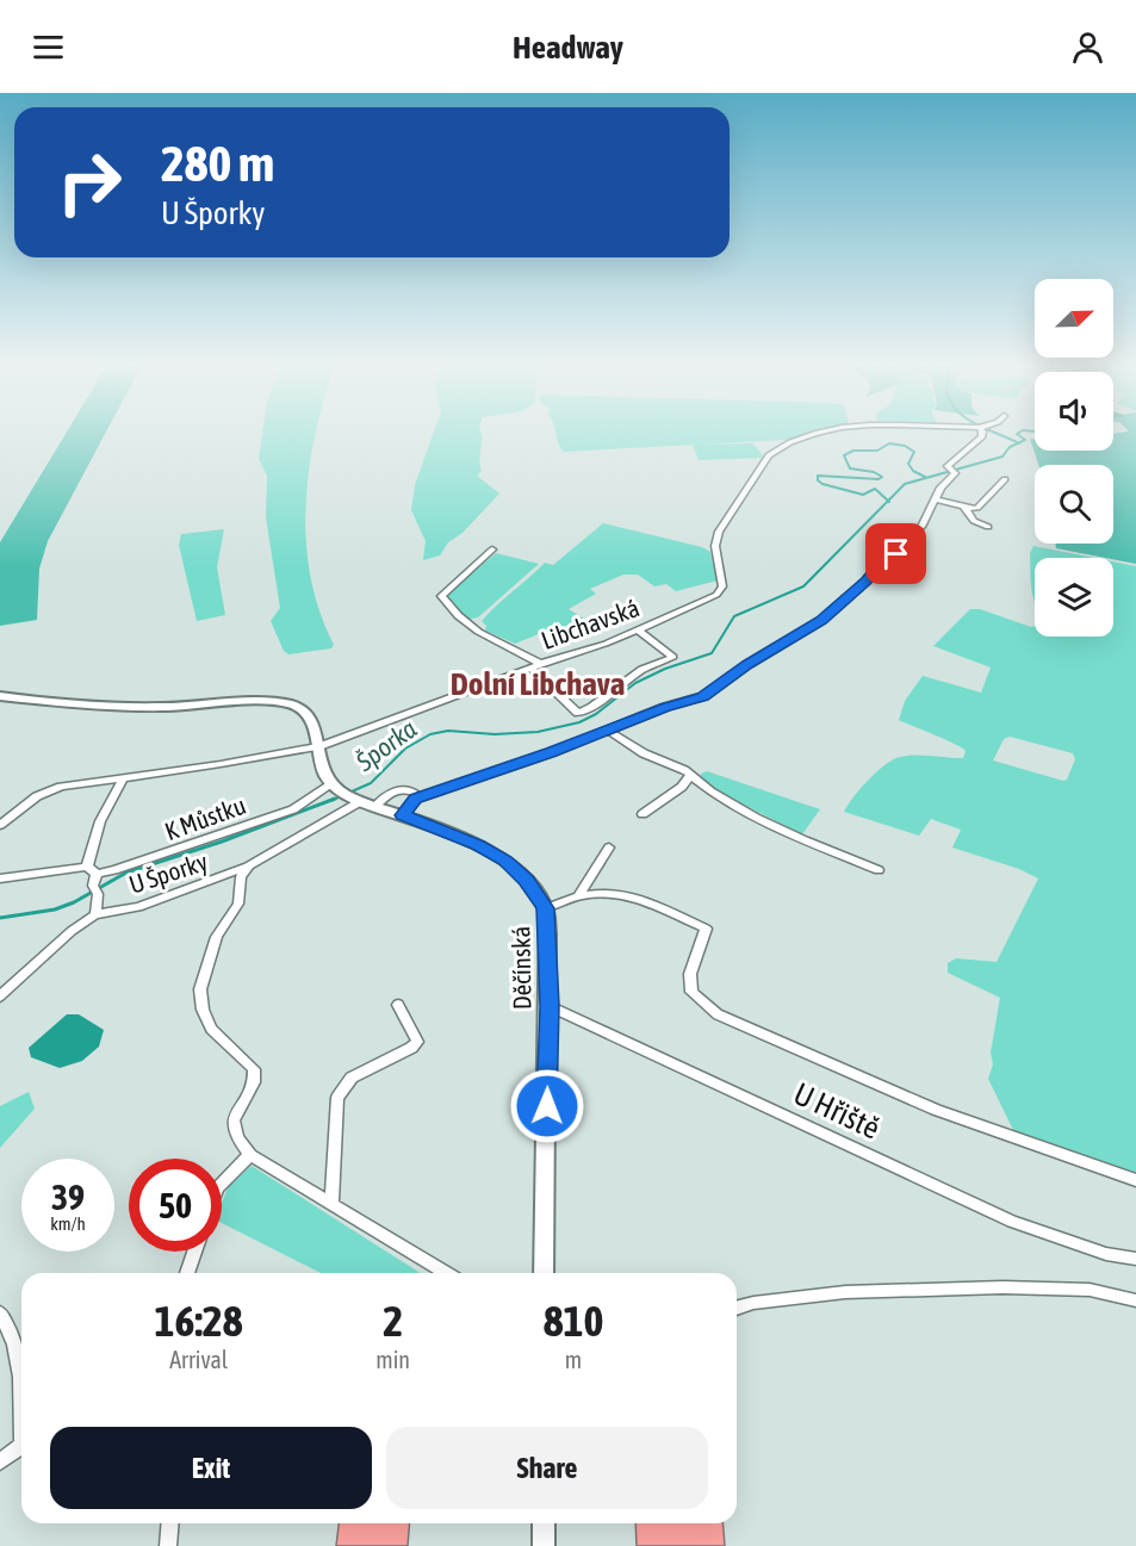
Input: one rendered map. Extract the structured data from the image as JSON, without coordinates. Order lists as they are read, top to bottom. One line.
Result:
{"streets":{"main road":["Děčínská"],"street":["Libchavská","K Můstku","U Šporky","U Hřiště"]},"crossings":[["K Můstku","Děčínská"],["U Šporky","Děčínská"],["Děčínská","U Hřiště"]],"districts":["Dolní Libchava"],"water":["Šporka"],"north":"top right","page":{"header":"Headway","turn":["280 m","U Šporky"],"speed":"39 km/h","limit":"50","eta":["16:28","Arrival","2","min","810","m"],"buttons":["Exit","Share"]}}
